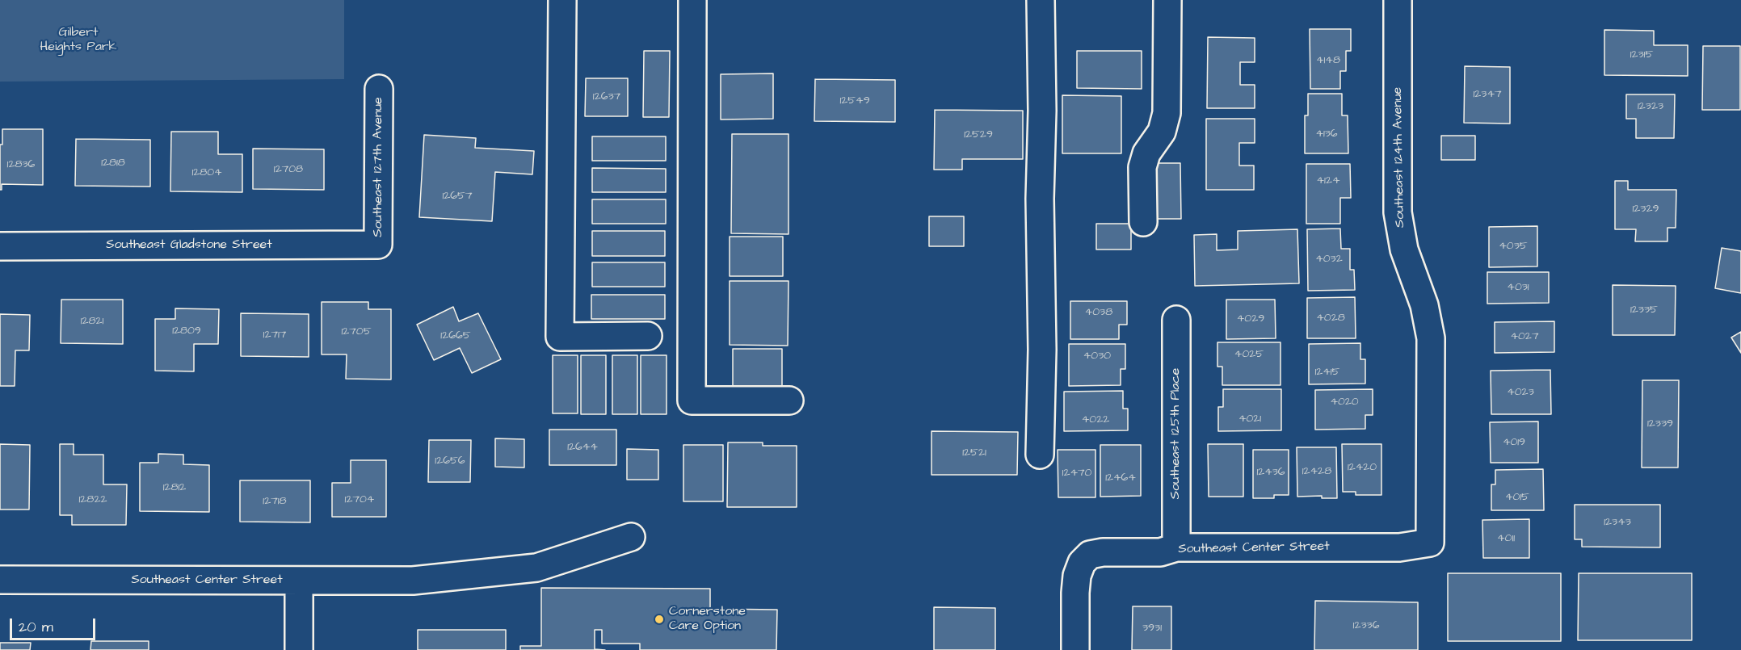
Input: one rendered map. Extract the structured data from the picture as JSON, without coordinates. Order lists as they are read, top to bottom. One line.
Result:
{"streets":{"street":["Southeast 124th Avenue","Southeast 127th Avenue","Southeast Gladstone Street","Southeast 125th Place","Southeast Center Street"]},"crossings":[["Southeast 124th Avenue","Southeast Center Street"],["Southeast 127th Avenue","Southeast Gladstone Street"],["Southeast 125th Place","Southeast Center Street"]],"parks":["Gilbert Heights Park"],"places":["Cornerstone Care Option"],"house_numbers":["12315","4148","12347","12637","12549","12323","4136","12529","12818","12836","12708","12804","4124","12657","12329","4035","4032","4031","12335","4038","4028","4029","12821","12809","12705","12717","12665","4027","4025","4030","12415","4023","4020","4021","4022","12339","4019","12644","12521","12656","12420","12428","12436","12470","12464","12812","4015","12822","12704","12718","12343","4011","12336","3931"],"scale_bar":"20 m"}
